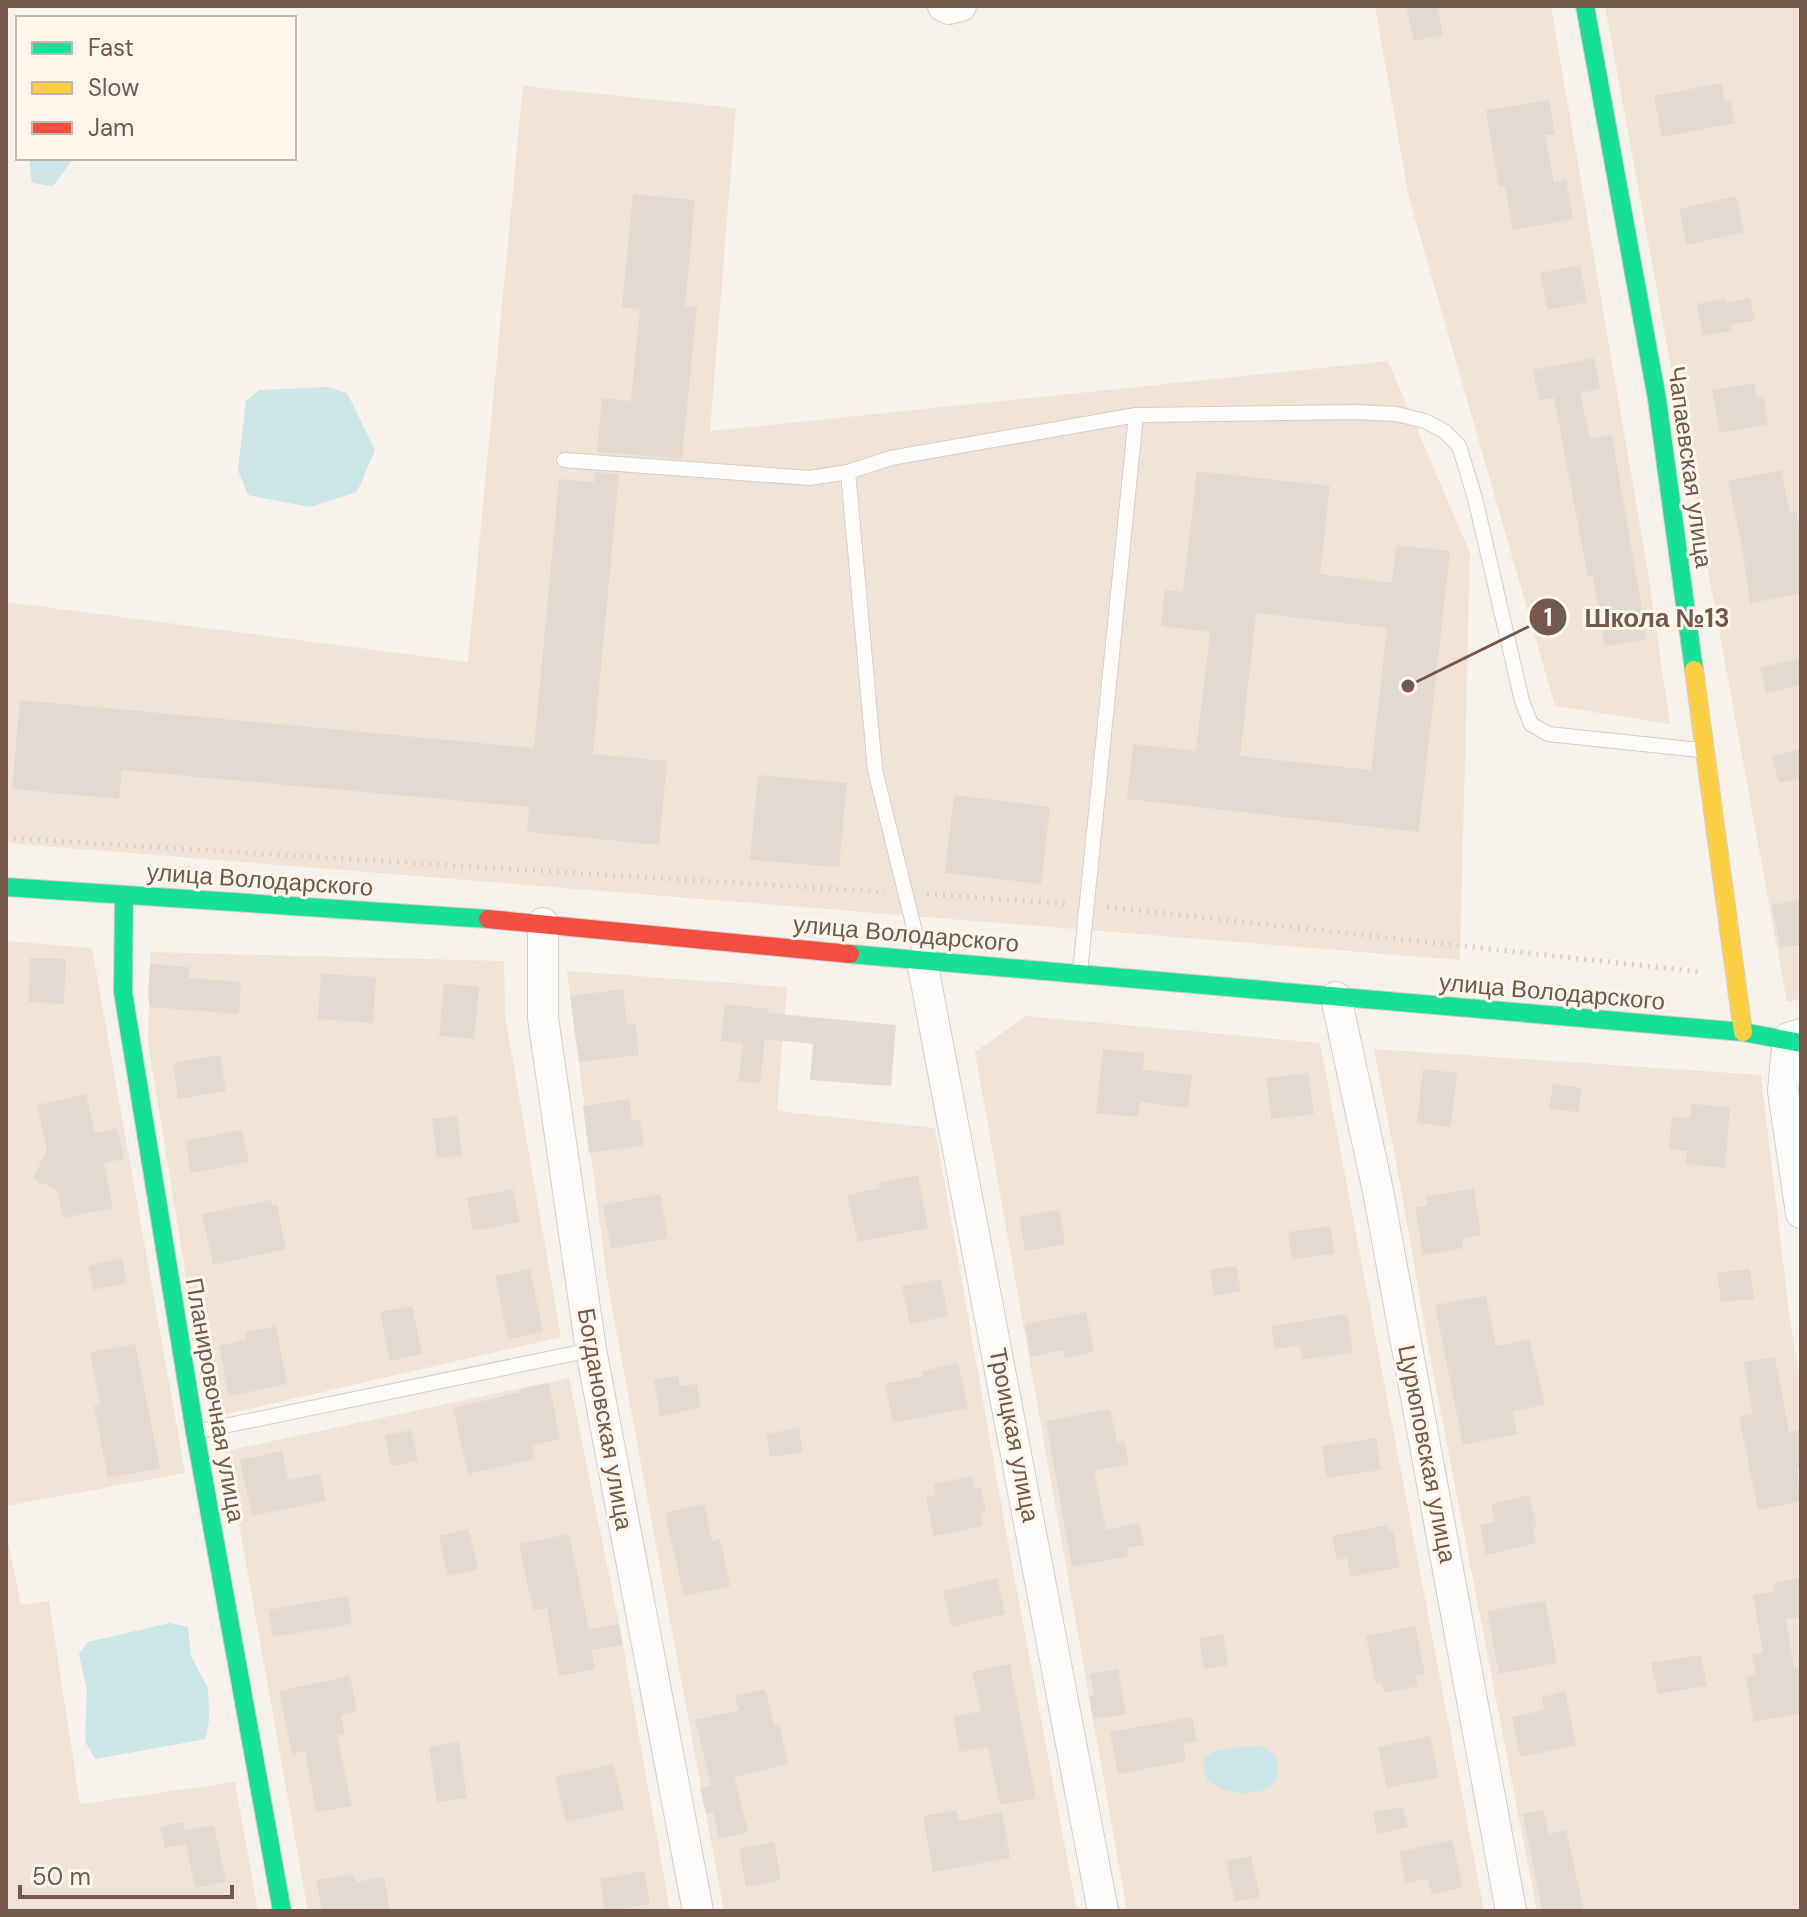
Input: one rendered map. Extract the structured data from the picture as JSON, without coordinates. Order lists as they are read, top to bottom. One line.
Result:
{"streets":{"street":["Чапаевская улица","улица Володарского","Планировочная улица","Богдановская улица","Троицкая улица","Цурюповская улица"]},"crossings":[["Чапаевская улица","улица Володарского"],["улица Володарского","Планировочная улица"],["улица Володарского","Богдановская улица"],["улица Володарского","Троицкая улица"],["улица Володарского","Цурюповская улица"]],"places":["Школа №13"],"legend":["Fast","Slow","Jam"],"scale_bar":"50 m"}
